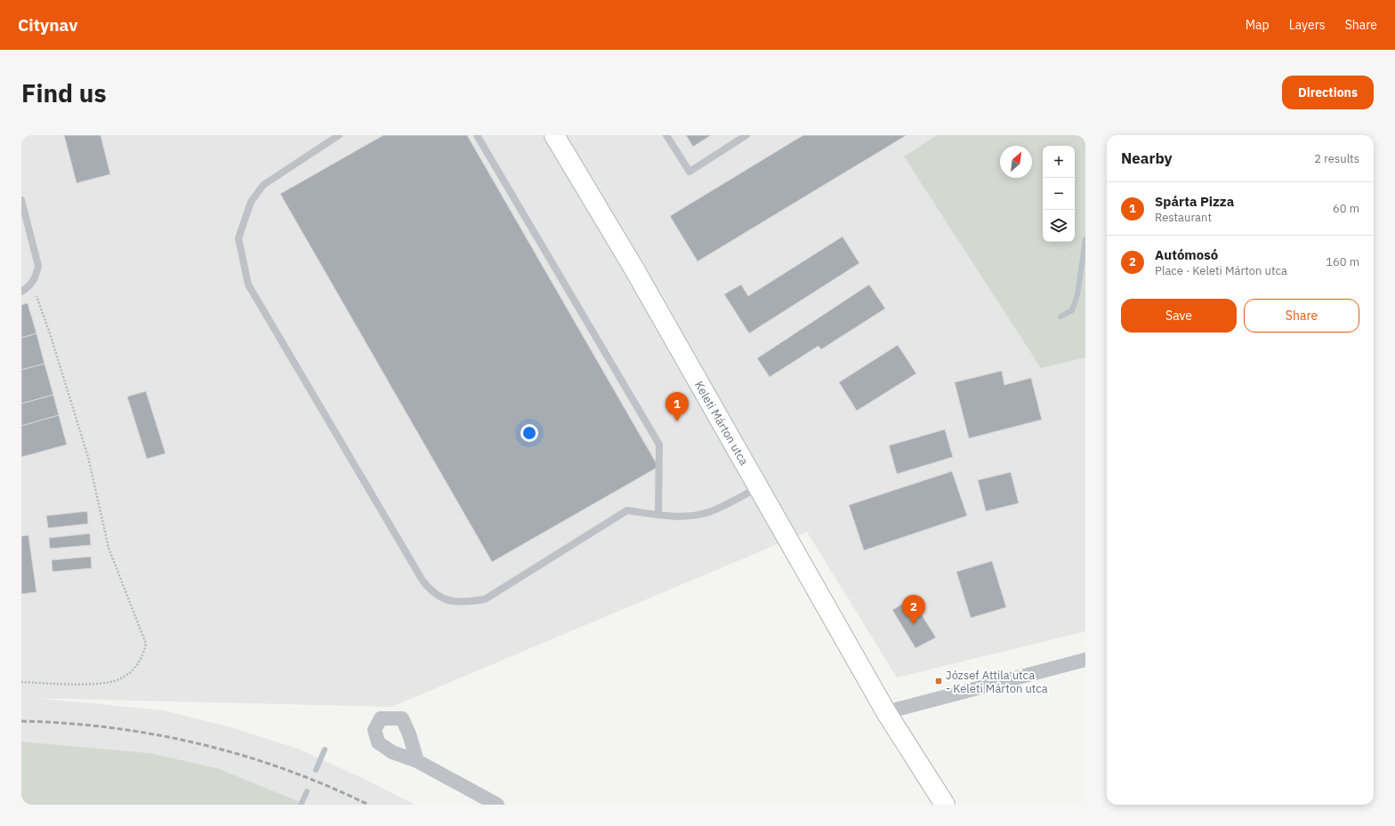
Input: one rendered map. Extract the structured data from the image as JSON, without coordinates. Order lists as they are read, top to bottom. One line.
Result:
{"streets":{"main road":["Keleti Márton utca"]},"places":{"transit":["József Attila utca - Keleti Márton utca"]},"north":"top right","page":{"header":"Citynav","nav":["Map","Layers","Share"],"buttons":["Directions",["Save","Share"]],"title":"Find us","heading":["Nearby","2 results"],"map_buttons":["+","−"],"list":[{"mark":"1","name":"Spárta Pizza","note":"Restaurant","value":"60 m"},{"mark":"2","name":"Autómosó","note":"Place · Keleti Márton utca","value":"160 m"}],"pins":["1","2"]}}
